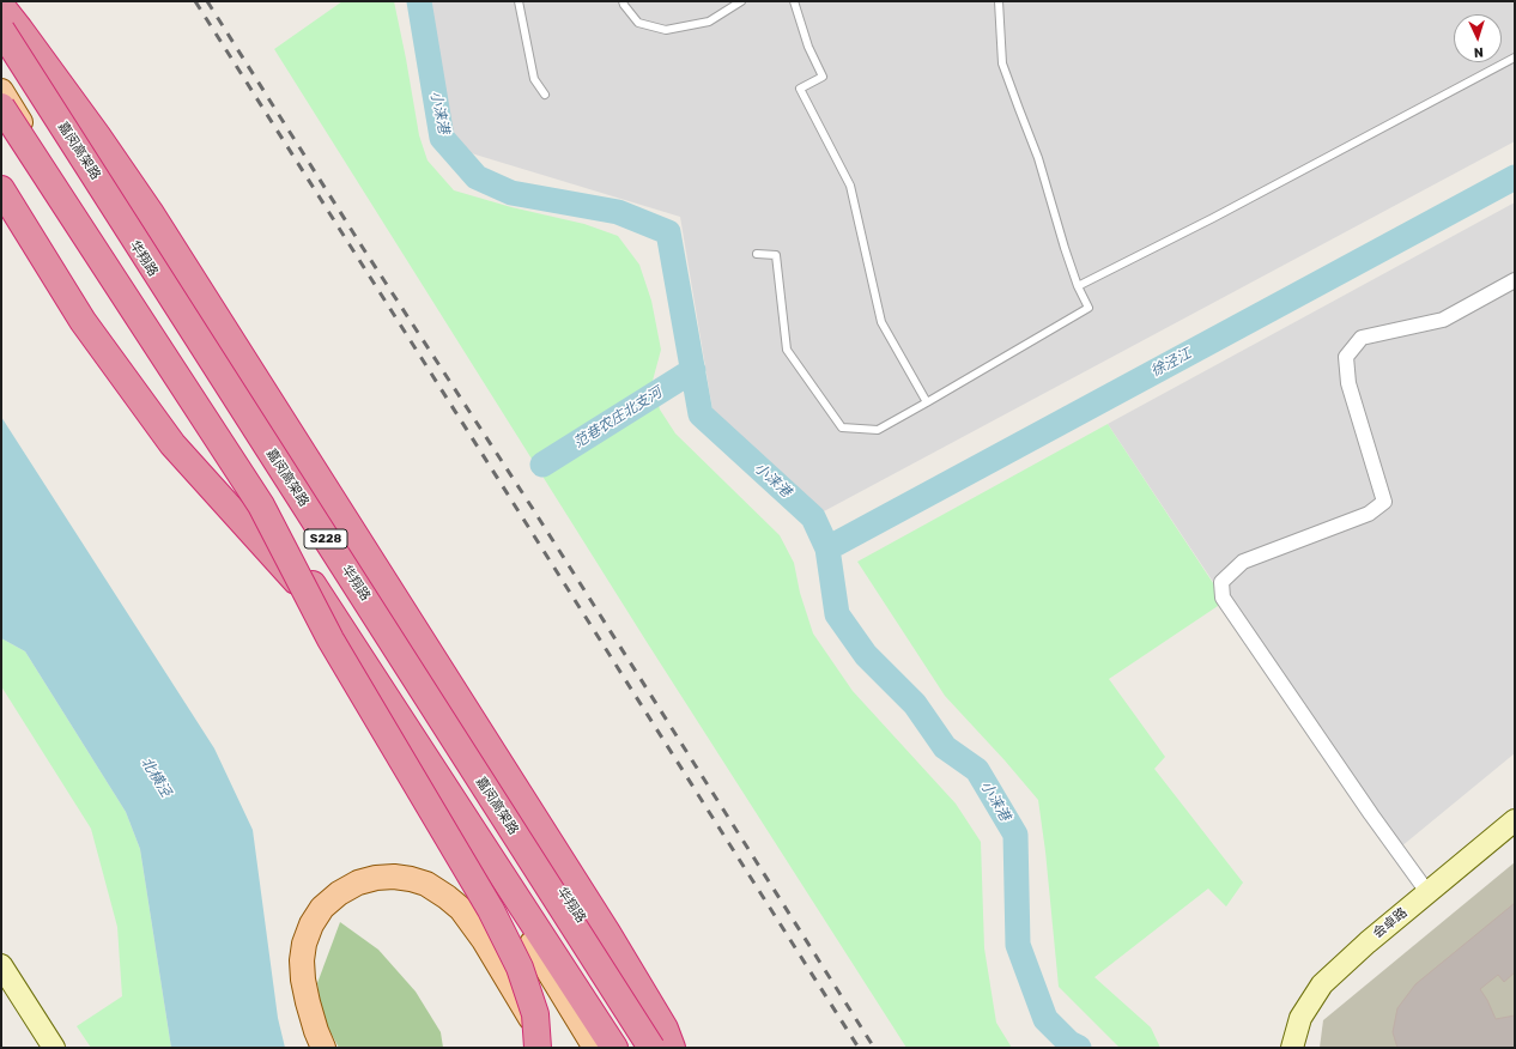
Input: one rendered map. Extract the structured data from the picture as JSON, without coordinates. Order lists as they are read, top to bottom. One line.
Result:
{"streets":{"highway":["嘉闵高架路","S228"],"main road":["华翔路","会卓路"]},"water":["小涞港","徐泾江","范巷农庄北支河","北横泾"],"north":"bottom"}
